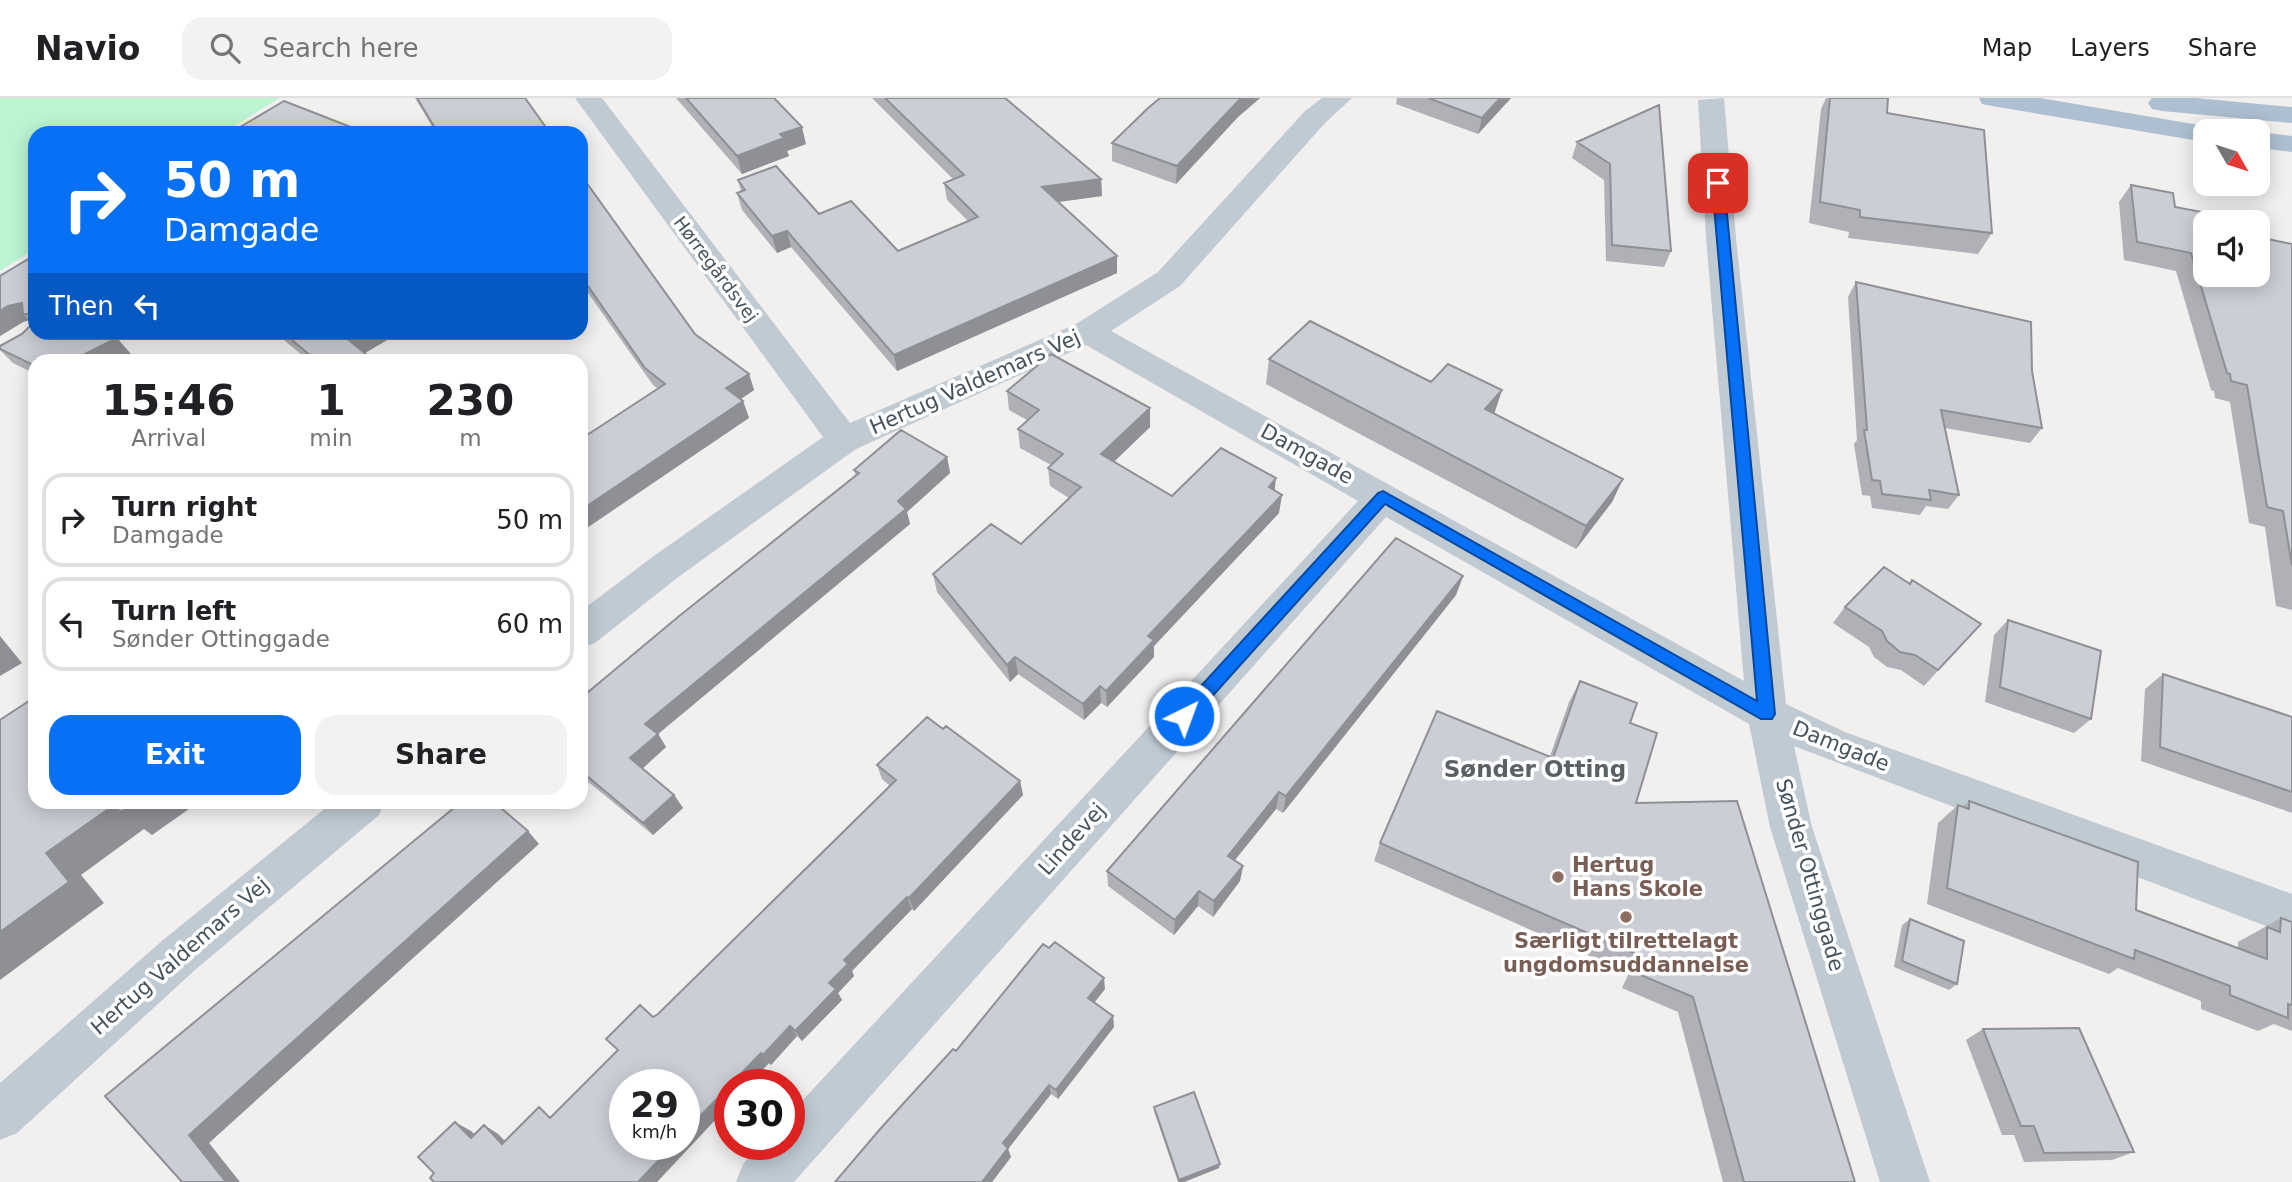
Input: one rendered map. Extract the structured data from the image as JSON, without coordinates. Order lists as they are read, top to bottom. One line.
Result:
{"streets":{"street":["Hørregårdsvej","Hertug Valdemars Vej","Damgade","Lindevej","Sønder Ottinggade"]},"crossings":[["Hørregårdsvej","Hertug Valdemars Vej"],["Hertug Valdemars Vej","Damgade"],["Damgade","Lindevej"],["Damgade","Sønder Ottinggade"]],"districts":["Sønder Otting"],"places":["Hertug Hans Skole","Særligt tilrettelagt ungdomsuddannelse"],"north":"bottom right","page":{"header":"Navio","search":"Search here","nav":["Map","Layers","Share"],"turn":["50 m","Damgade"],"then":"Then","eta":["15:46","Arrival","1","min","230","m"],"list":[{"name":"Turn right","note":"Damgade","value":"50 m"},{"name":"Turn left","note":"Sønder Ottinggade","value":"60 m"}],"buttons":["Exit","Share"],"speed":"29 km/h","limit":"30"}}
